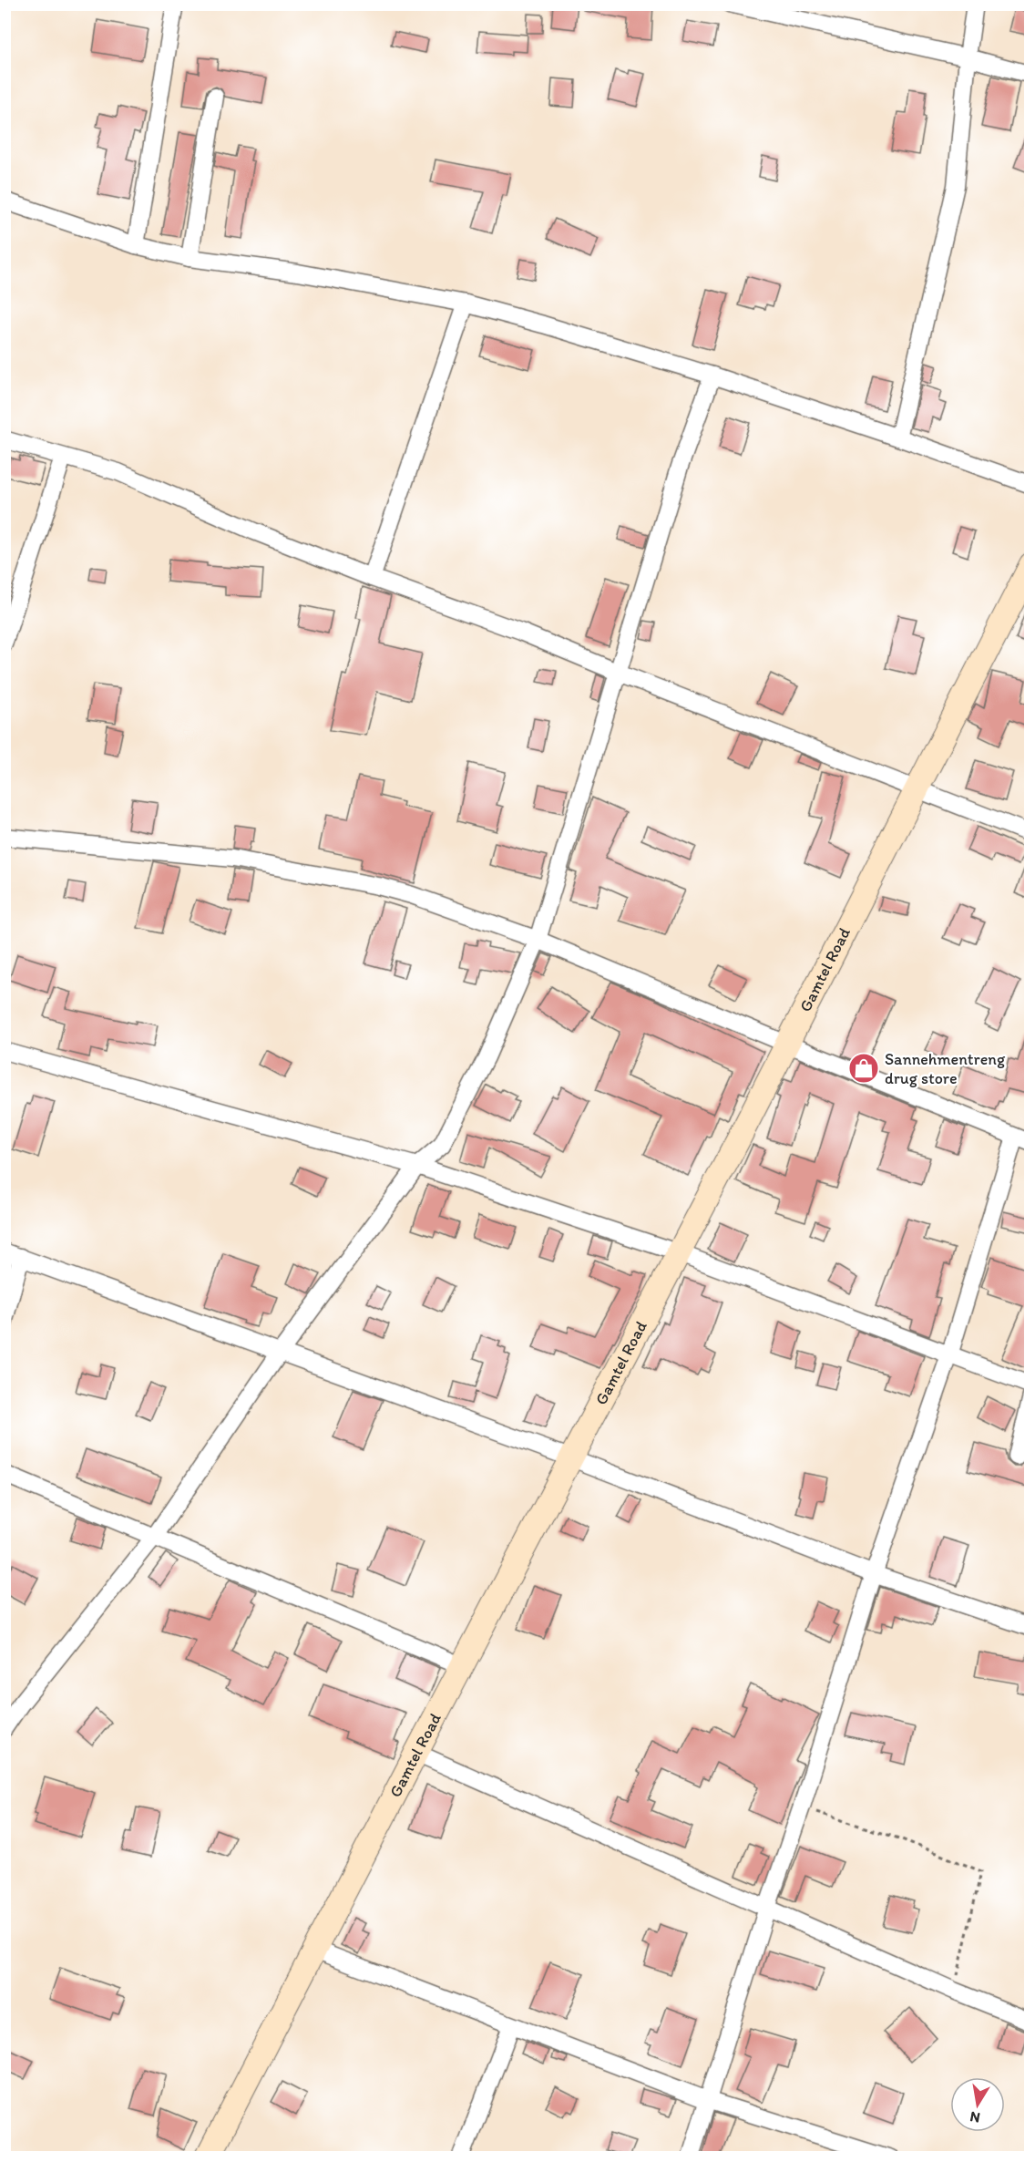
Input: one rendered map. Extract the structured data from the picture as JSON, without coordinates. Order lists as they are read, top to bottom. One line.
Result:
{"streets":{"street":["Gamtel Road"]},"places":{"shop":["Sannehmentreng drug store"]},"north":"bottom"}
